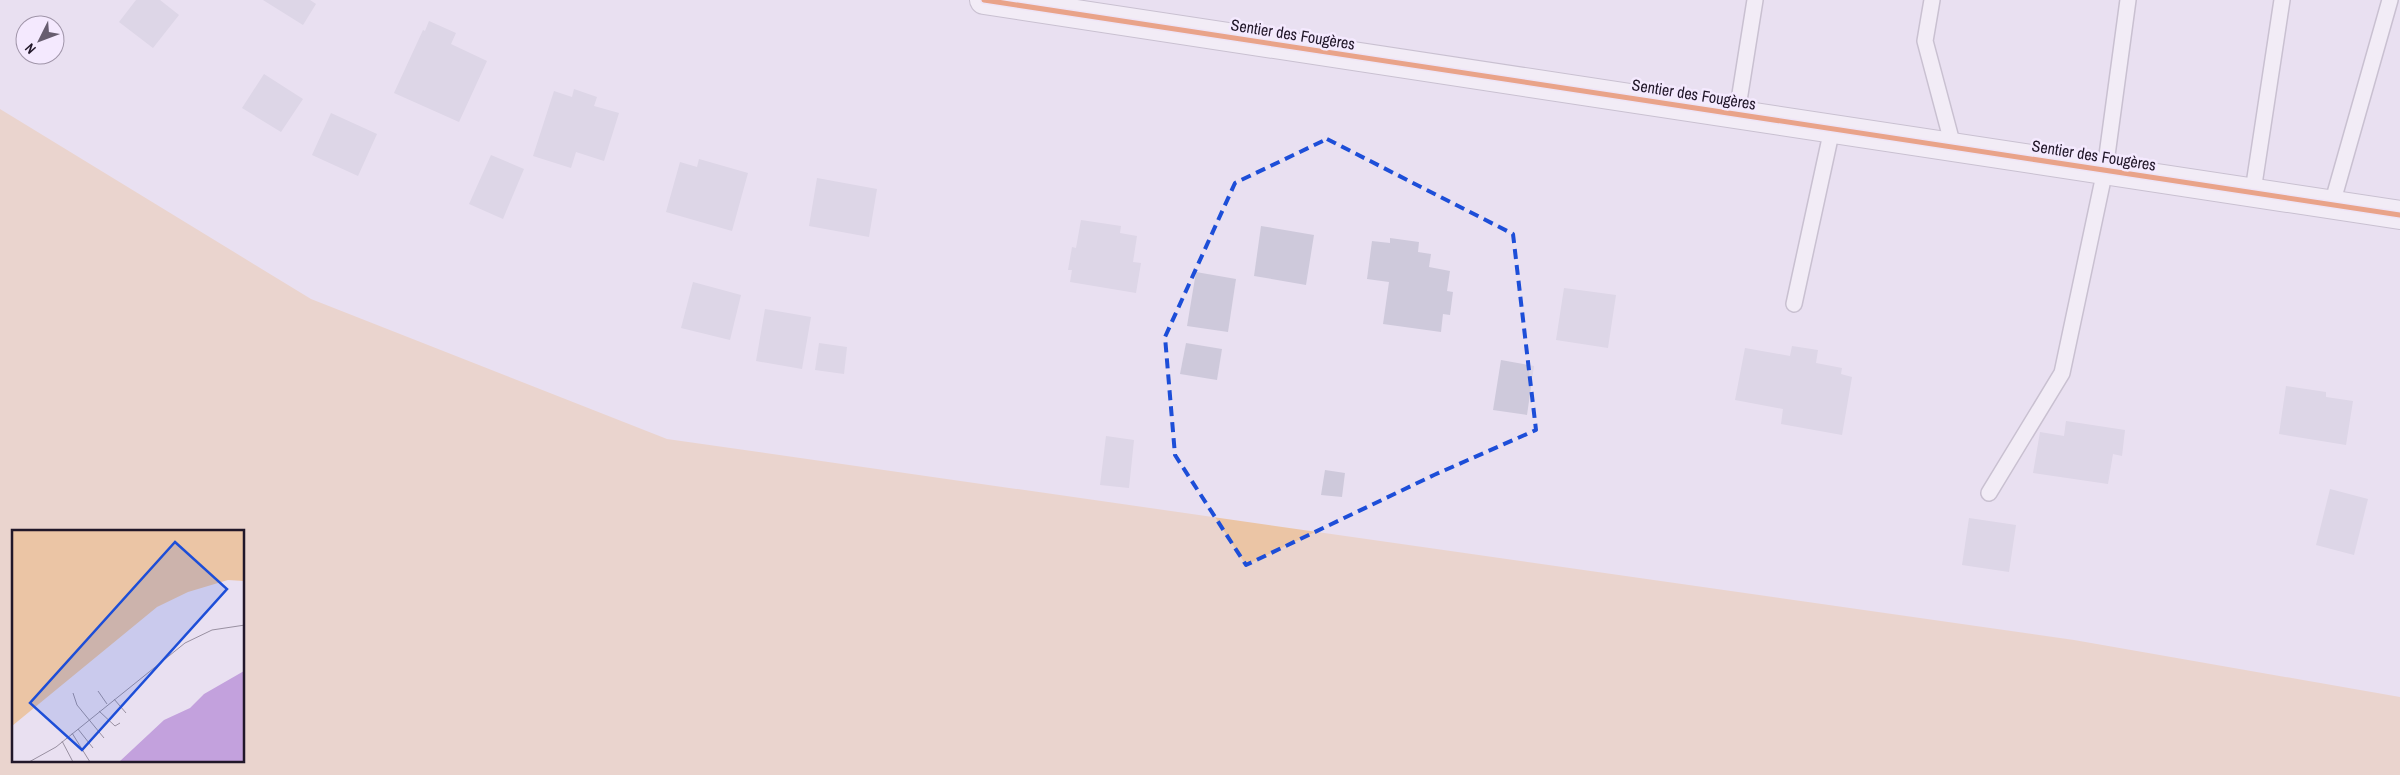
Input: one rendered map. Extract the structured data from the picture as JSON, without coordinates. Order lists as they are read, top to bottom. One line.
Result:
{"streets":{"street":["Sentier des Fougères"]},"north":"bottom left"}
